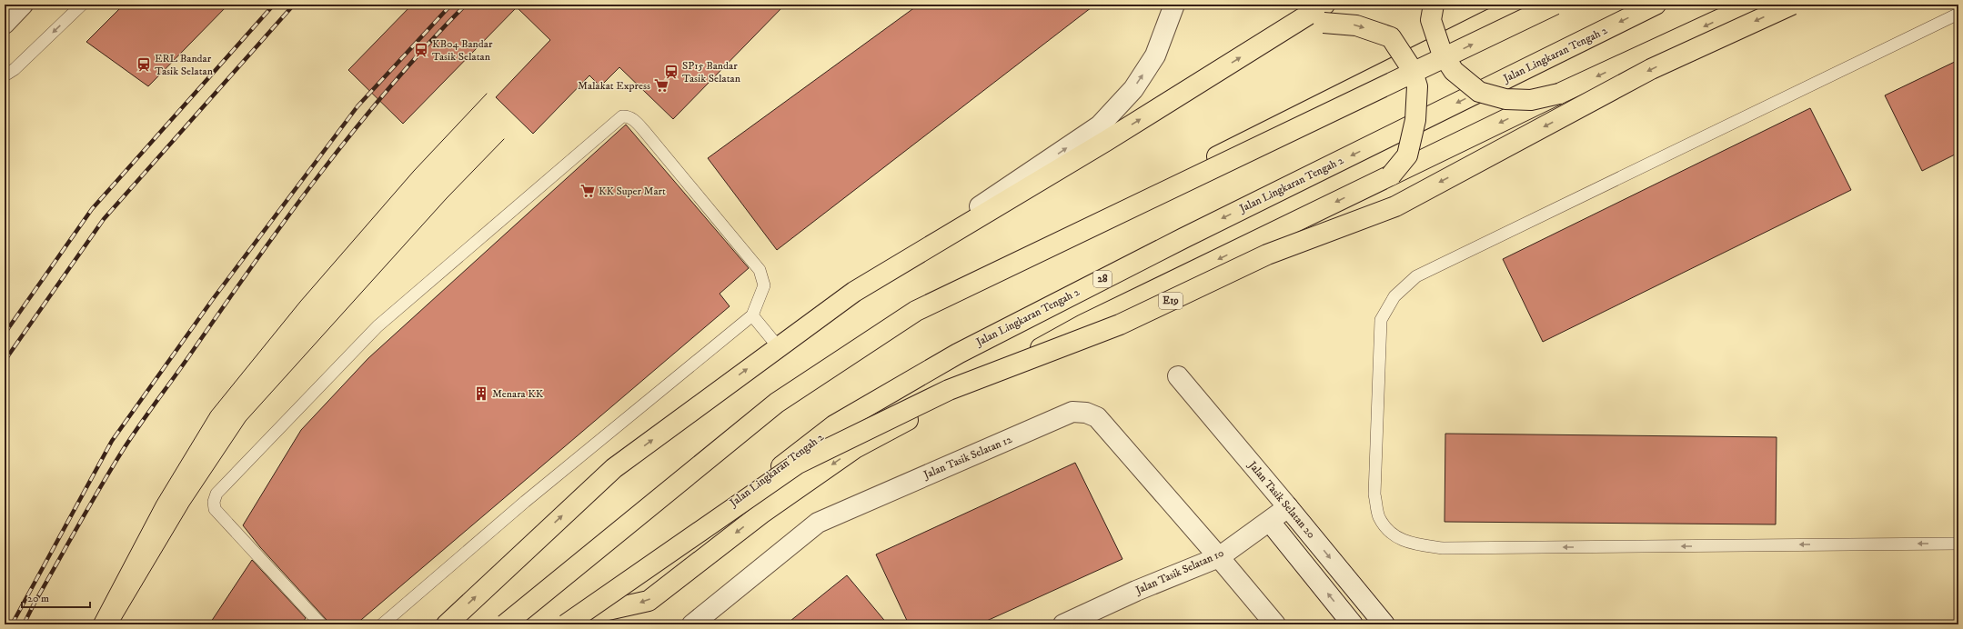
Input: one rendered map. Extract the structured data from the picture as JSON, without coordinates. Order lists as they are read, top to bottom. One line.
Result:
{"streets":{"highway":["Jalan Lingkaran Tengah 2","28","E19"],"street":["Jalan Tasik Selatan 12","Jalan Tasik Selatan 20","Jalan Tasik Selatan 10"]},"crossings":[["Jalan Tasik Selatan 12","Jalan Tasik Selatan 10"],["Jalan Tasik Selatan 20","Jalan Tasik Selatan 10"]],"places":{"station":["KB04 Bandar Tasik Selatan","ERL Bandar Tasik Selatan","SP15 Bandar Tasik Selatan"],"supermarket":["Malakat Express","KK Super Mart"],"building":["Menara KK"]},"scale_bar":"20 m"}
